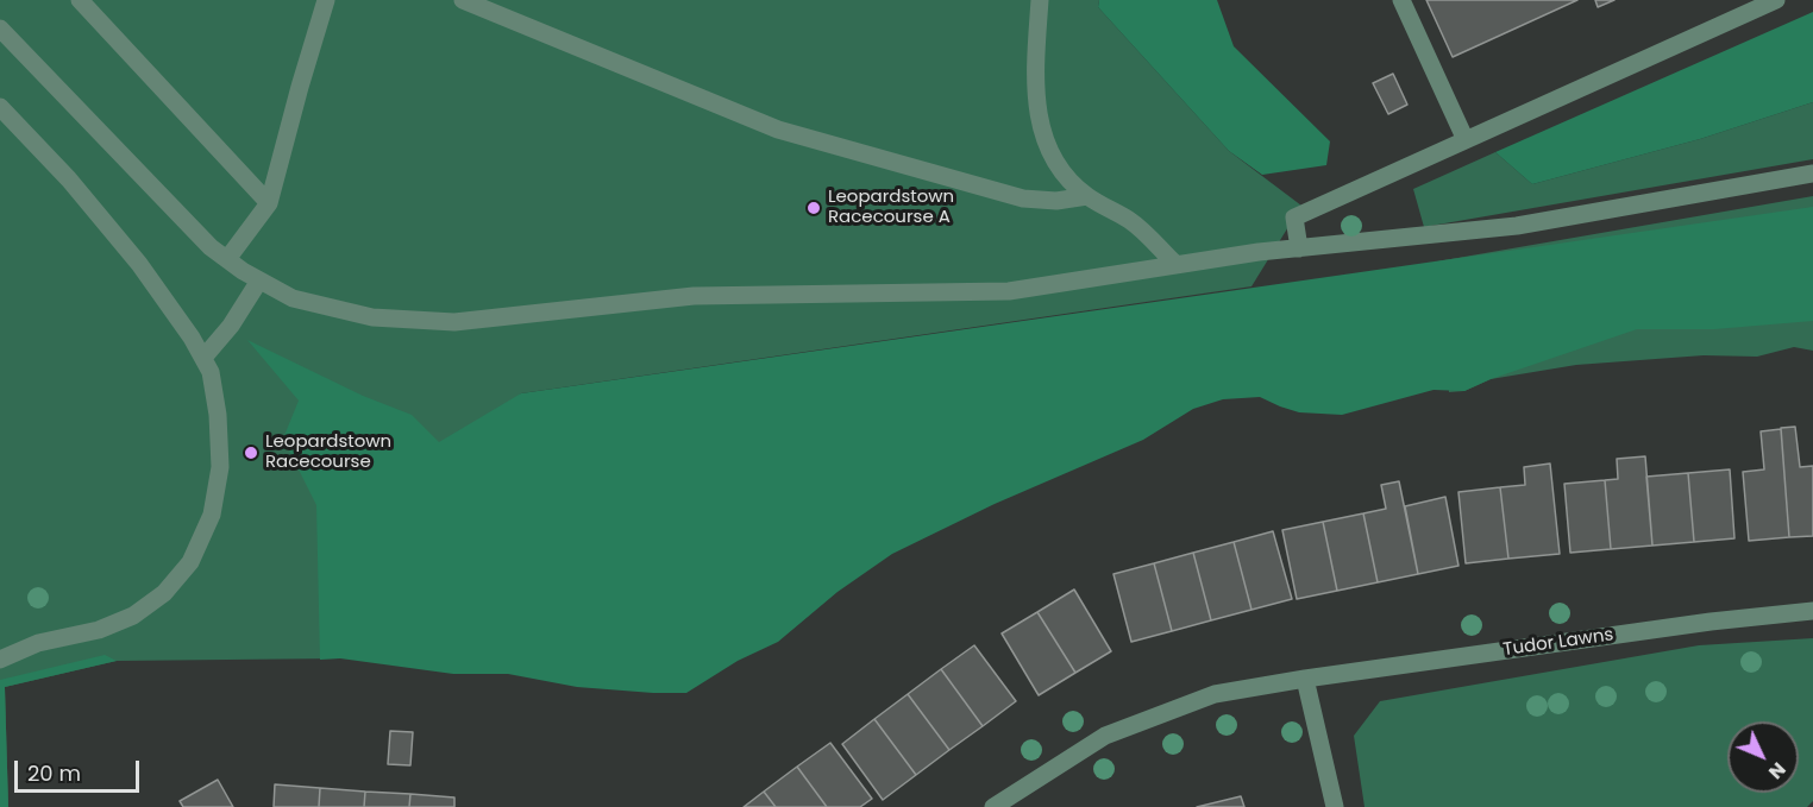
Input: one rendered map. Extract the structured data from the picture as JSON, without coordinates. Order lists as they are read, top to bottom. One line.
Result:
{"streets":{"street":["Tudor Lawns"]},"places":["Leopardstown Racecourse A","Leopardstown Racecourse"],"scale_bar":"20 m","north":"bottom right"}
